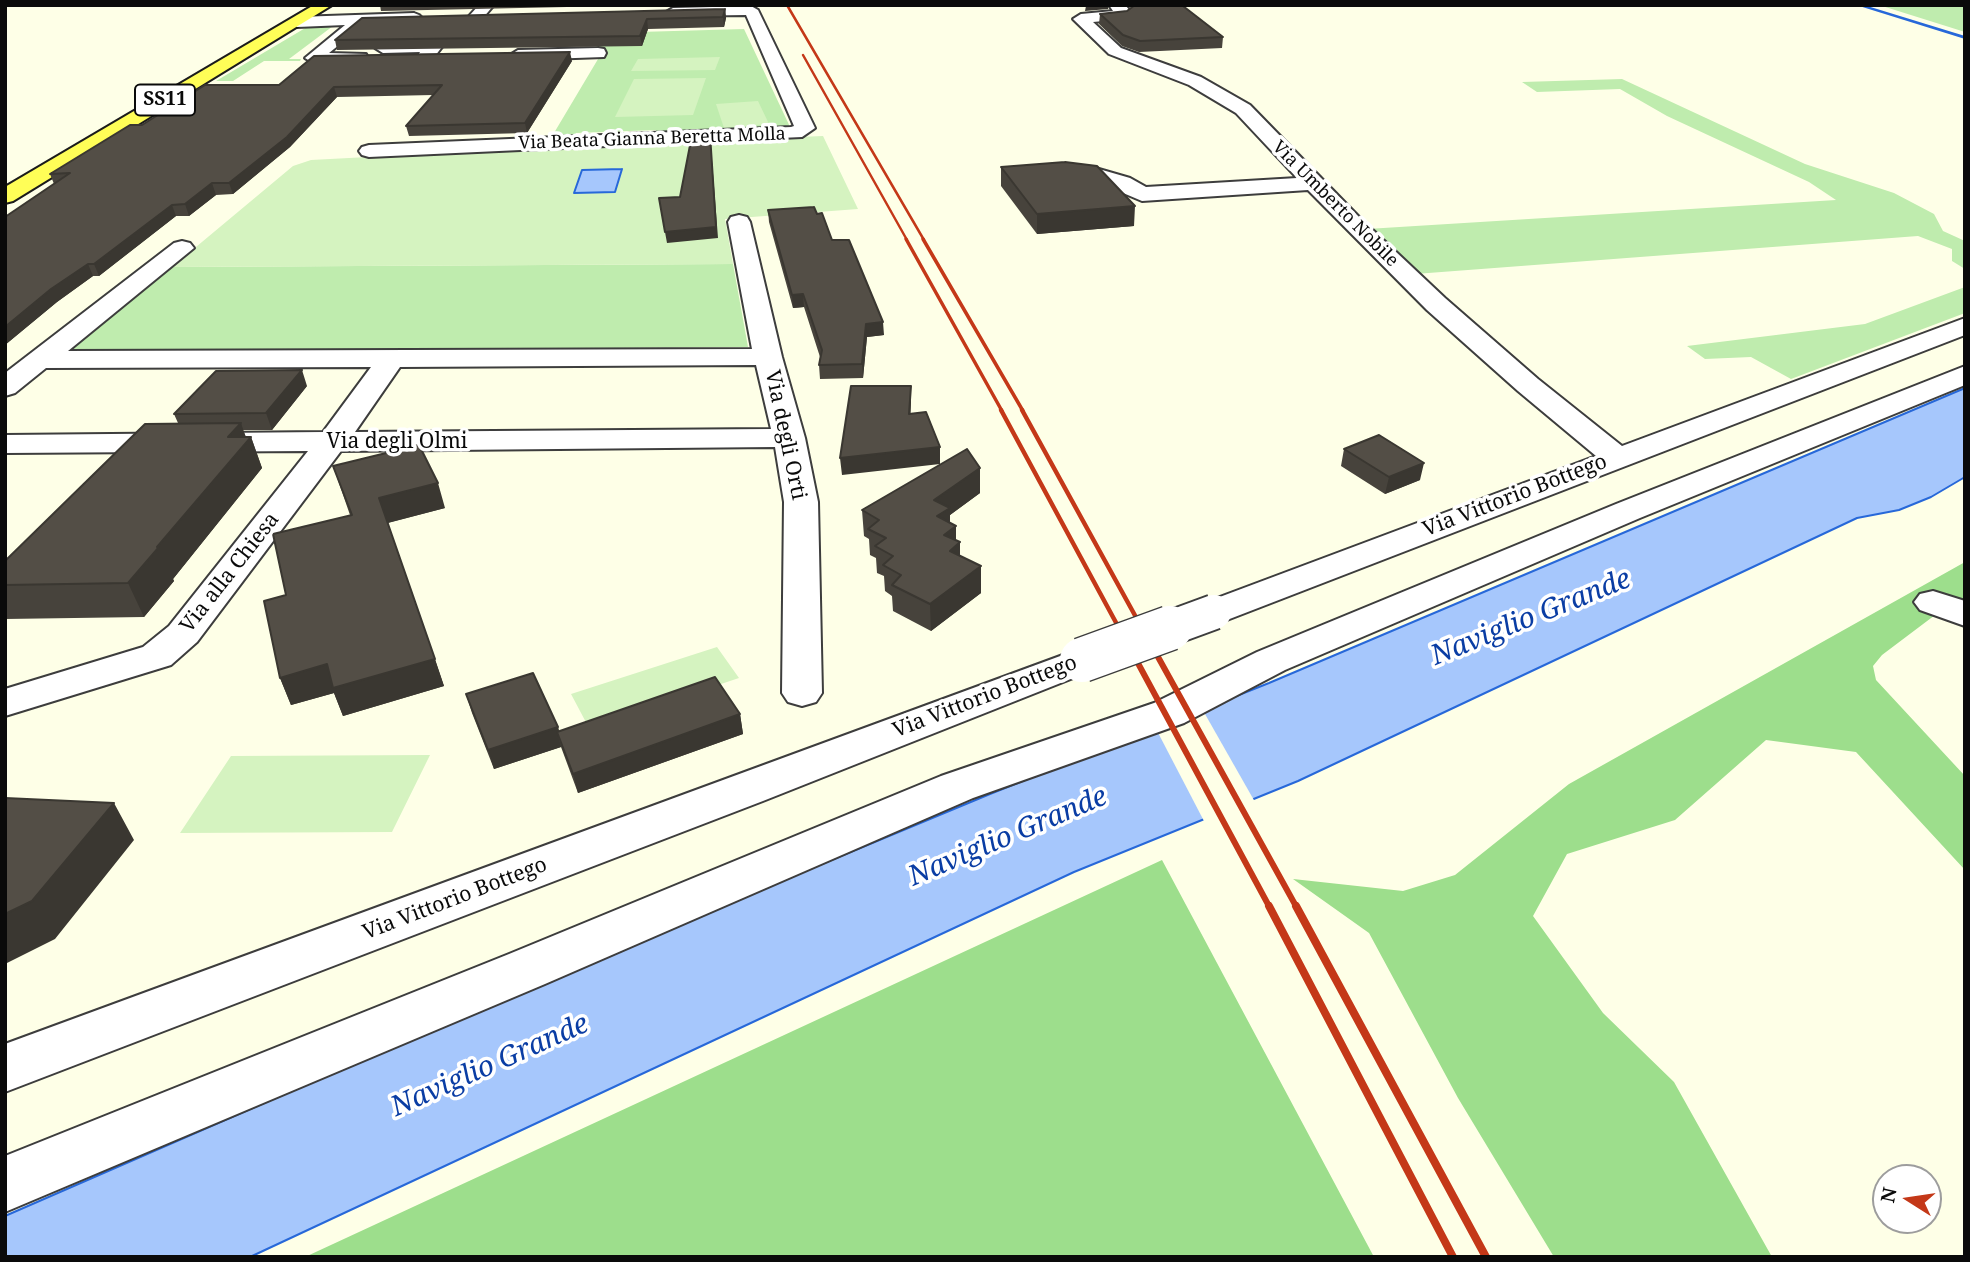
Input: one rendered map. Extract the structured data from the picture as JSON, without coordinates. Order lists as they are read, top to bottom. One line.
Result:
{"streets":{"main road":["SS11"],"street":["Via Beata Gianna Beretta Molla","Via Umberto Nobile","Via degli Orti","Via degli Olmi","Via Vittorio Bottego","Via alla Chiesa"]},"crossings":[["Via Umberto Nobile","Via Vittorio Bottego"],["Via degli Orti","Via degli Olmi"],["Via degli Olmi","Via alla Chiesa"]],"water":["Naviglio Grande"],"north":"left"}
